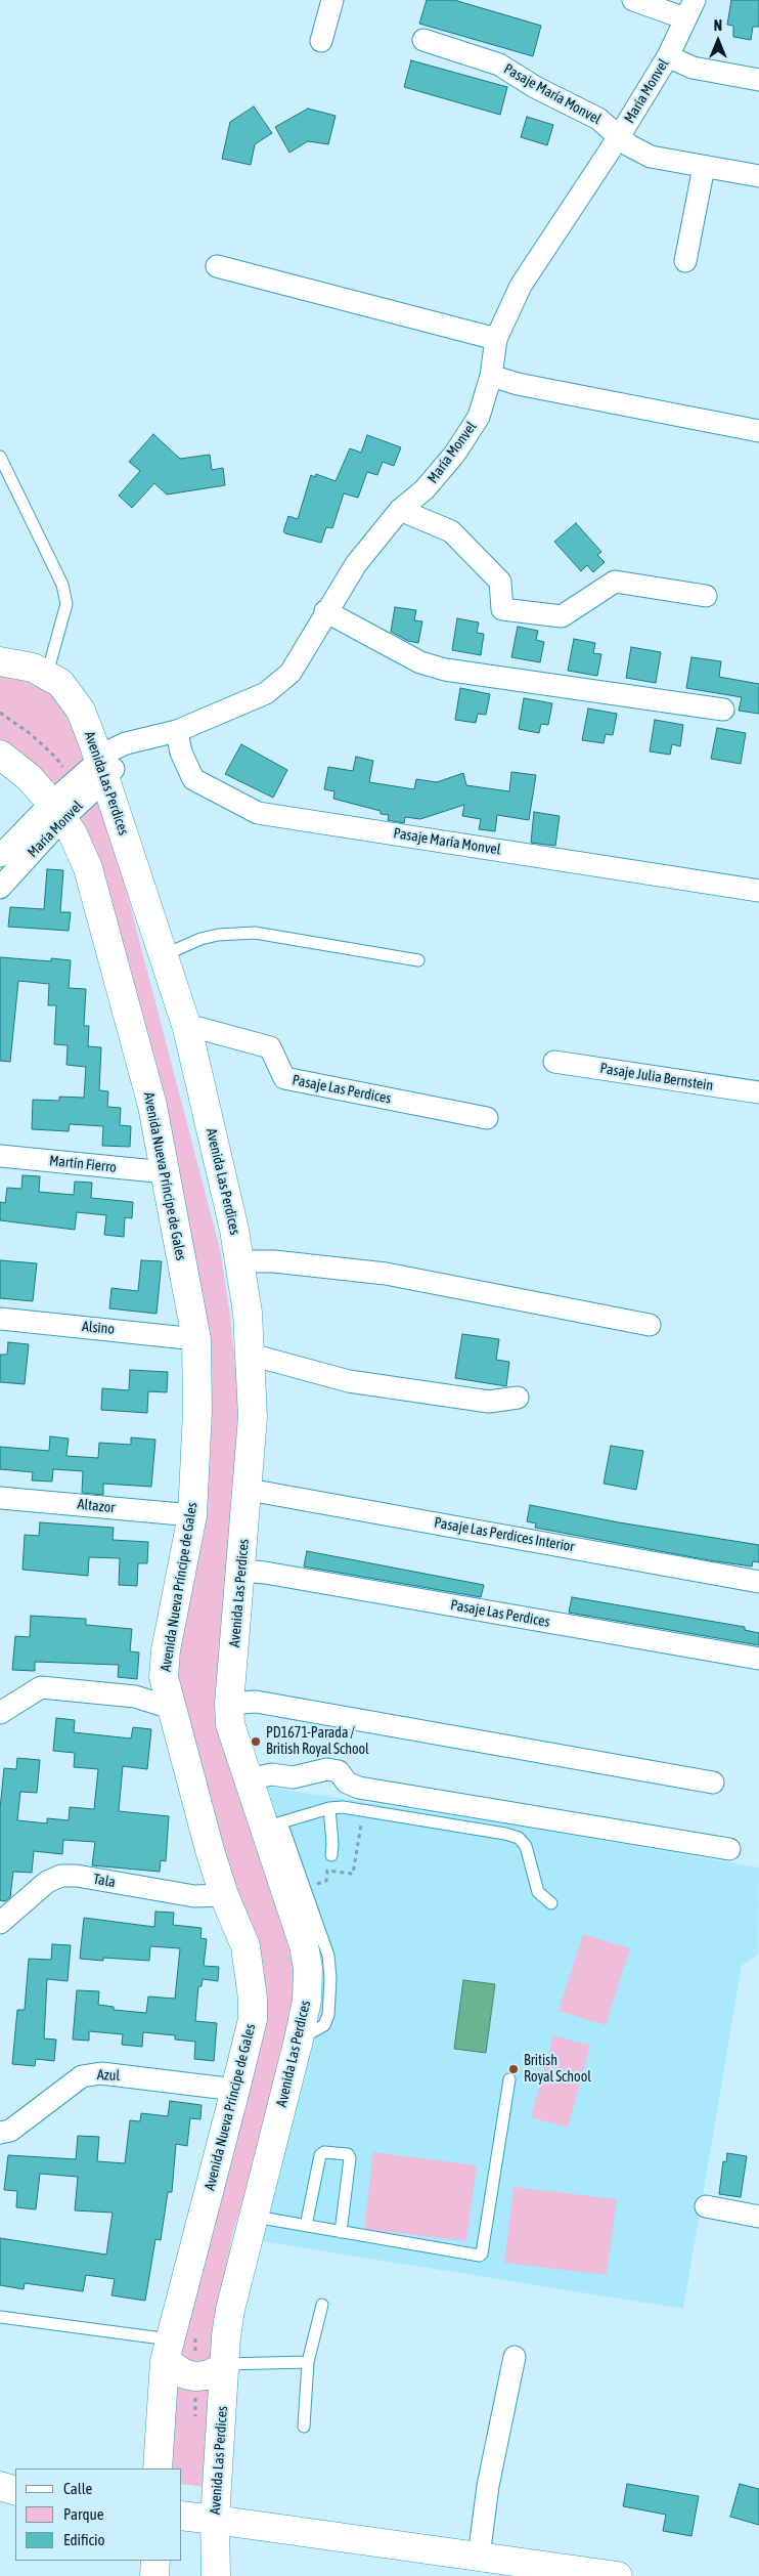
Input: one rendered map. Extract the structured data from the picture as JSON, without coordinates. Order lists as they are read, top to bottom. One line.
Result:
{"streets":{"main road":["Avenida Las Perdices","Avenida Nueva Príncipe de Gales"],"street":["María Monvel","Pasaje María Monvel","Pasaje Julia Bernstein","Pasaje Las Perdices","Martín Fierro","Alsino","Altazor","Pasaje Las Perdices Interior","Tala","Azul"]},"crossings":[["María Monvel","Pasaje María Monvel"],["María Monvel","Avenida Las Perdices"],["María Monvel","Avenida Nueva Príncipe de Gales"],["Avenida Las Perdices","Pasaje Las Perdices"],["Avenida Las Perdices","Pasaje Las Perdices Interior"],["Martín Fierro","Avenida Nueva Príncipe de Gales"],["Avenida Nueva Príncipe de Gales","Alsino"],["Avenida Nueva Príncipe de Gales","Altazor"],["Avenida Nueva Príncipe de Gales","Tala"],["Avenida Nueva Príncipe de Gales","Azul"]],"places":["PD1671-Parada / British Royal School","British Royal School"],"legend":["Calle","Parque","Edificio"],"north":"top"}
